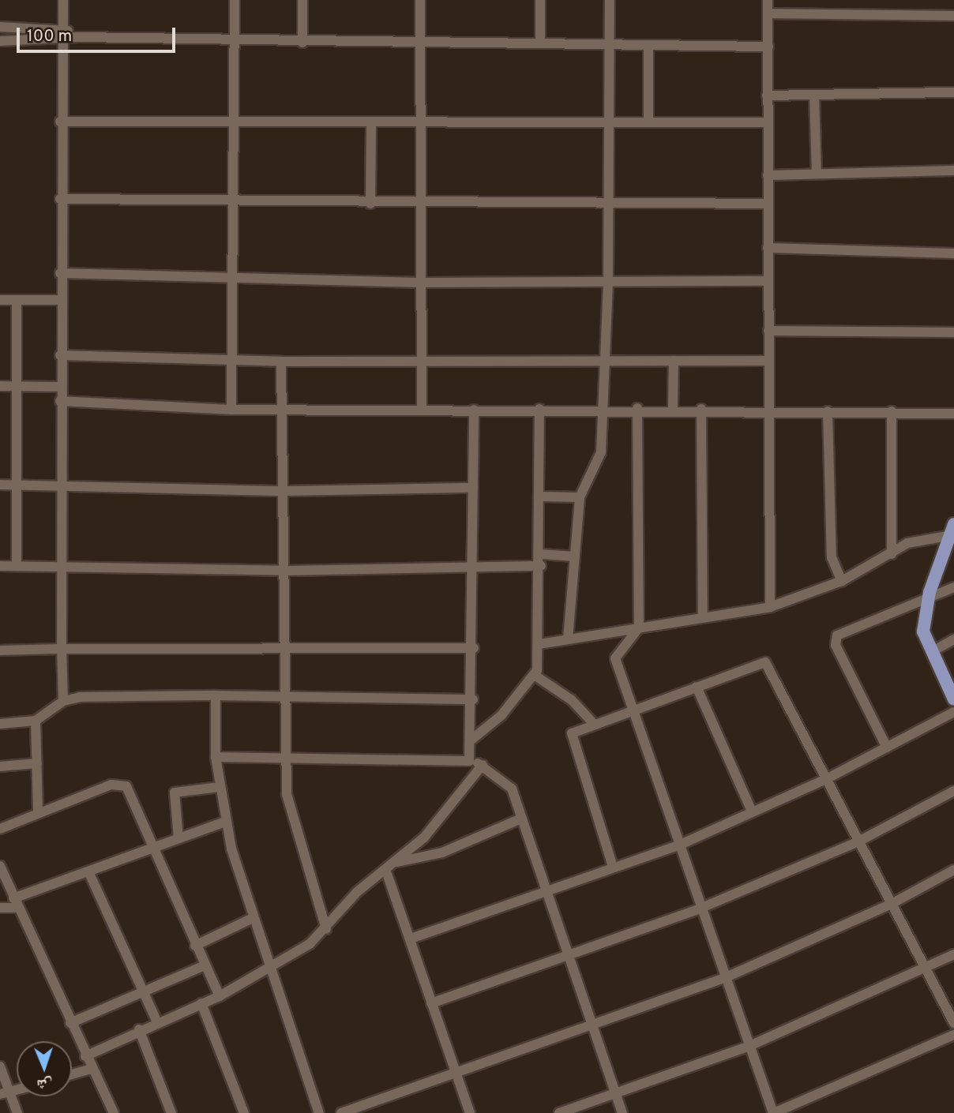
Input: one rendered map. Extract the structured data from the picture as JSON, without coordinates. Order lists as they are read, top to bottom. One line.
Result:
{"scale_bar":"100 m","north":"bottom"}
